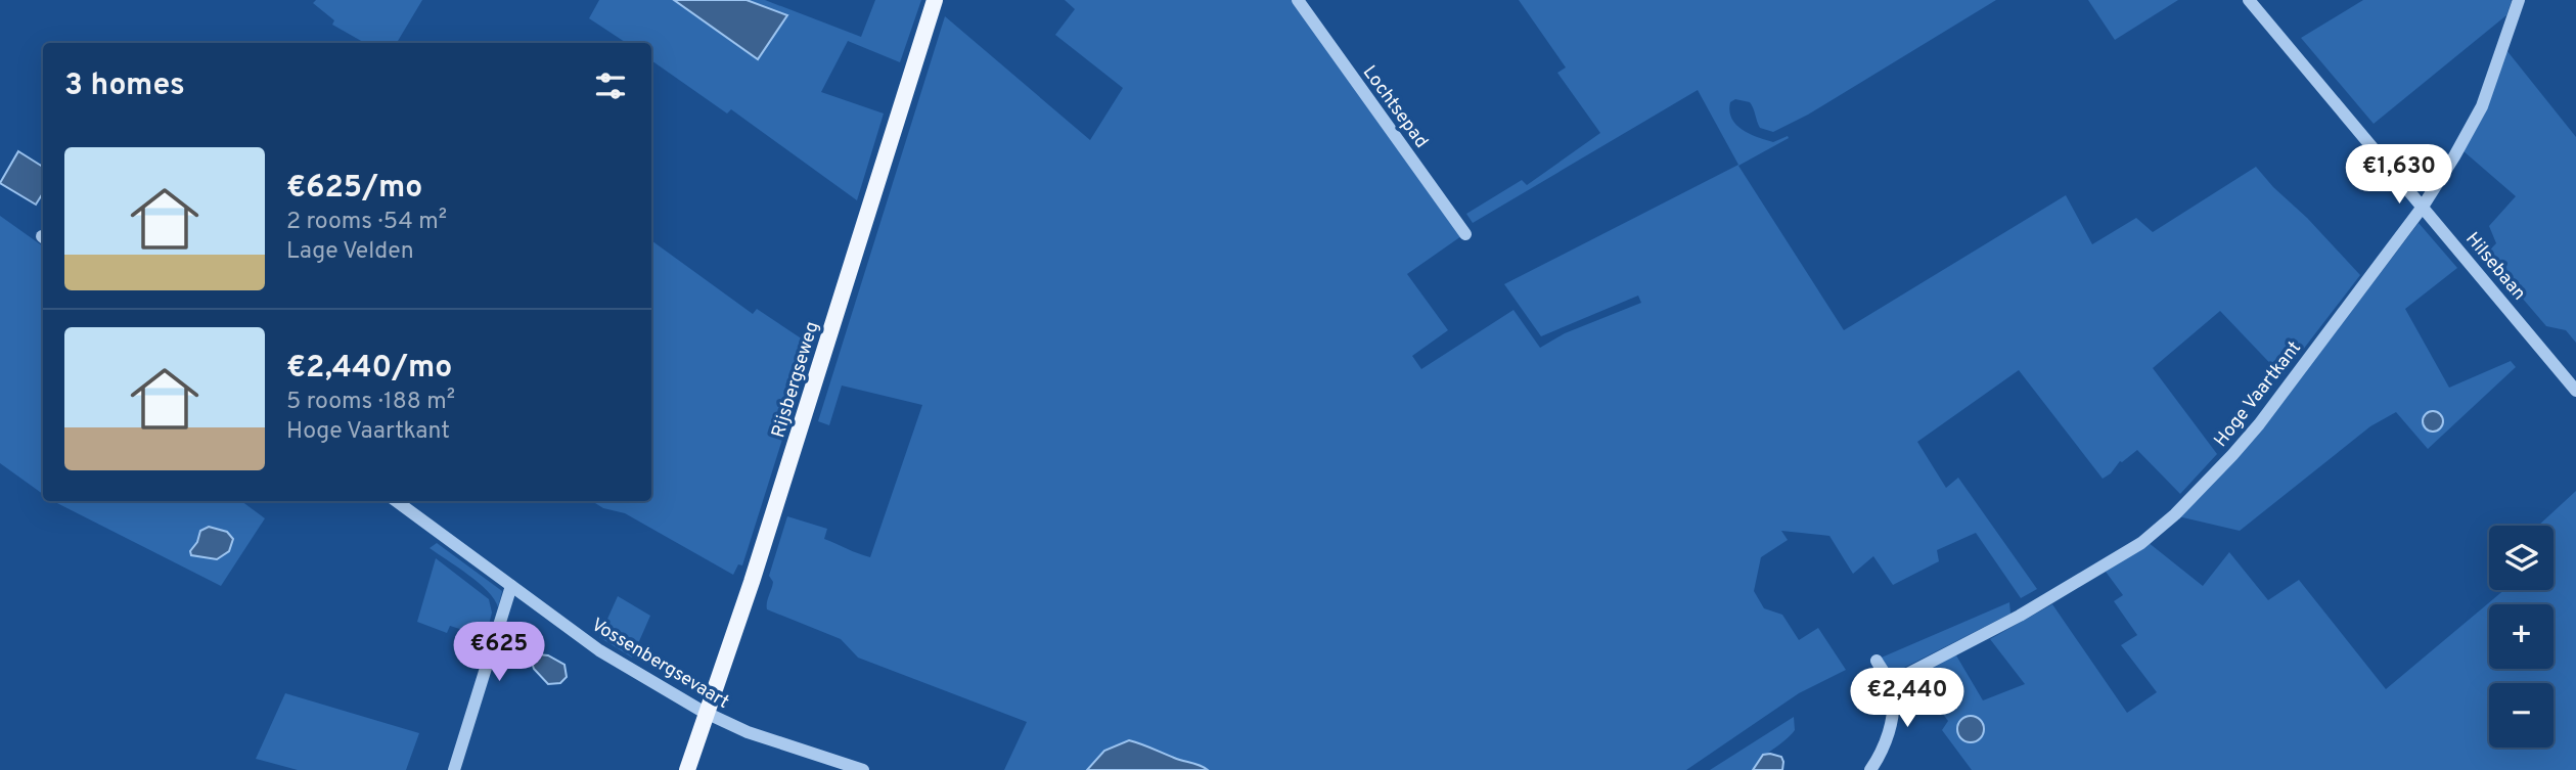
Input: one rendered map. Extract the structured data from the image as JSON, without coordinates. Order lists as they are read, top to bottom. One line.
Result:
{"streets":{"main road":["Rijsbergseweg"],"street":["Lochtsepad","Hilsebaan","Hoge Vaartkant","Vossenbergsevaart"]},"crossings":[["Hilsebaan","Hoge Vaartkant"],["Rijsbergseweg","Vossenbergsevaart"]],"page":{"heading":"3 homes","list":[{"name":"€625/mo","note":"2 rooms · 54 m² · Lage Velden"},{"name":"€2,440/mo","note":"5 rooms · 188 m² · Hoge Vaartkant"}],"price":["€1,630","€625","€2,440"],"map_buttons":["+","−"]}}
